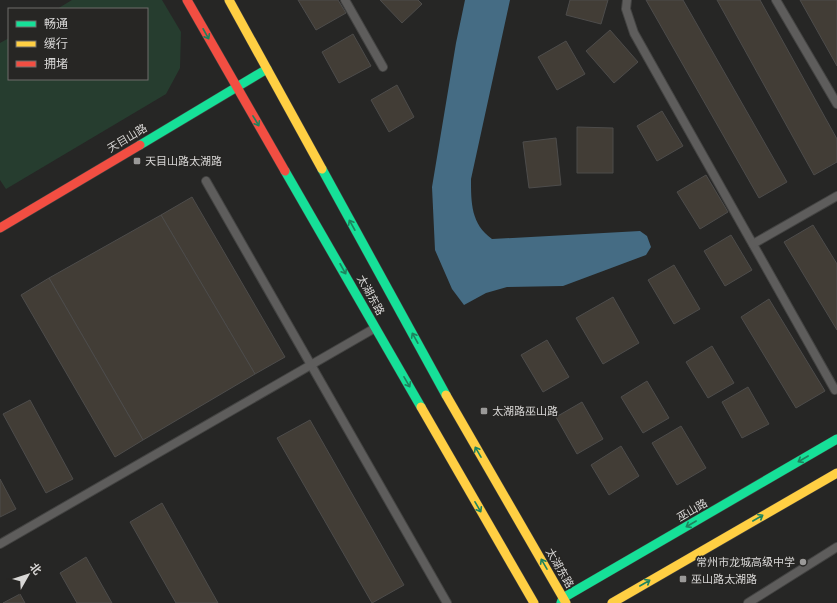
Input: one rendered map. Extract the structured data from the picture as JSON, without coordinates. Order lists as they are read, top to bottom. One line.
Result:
{"streets":{"main road":["天目山路","太湖东路","巫山路"]},"crossings":[["天目山路","太湖东路"],["太湖东路","巫山路"]],"places":{"transit":["天目山路太湖路","太湖路巫山路","巫山路太湖路"],"other":["常州市龙城高级中学"]},"legend":["畅通","缓行","拥堵"],"north":"top right"}
